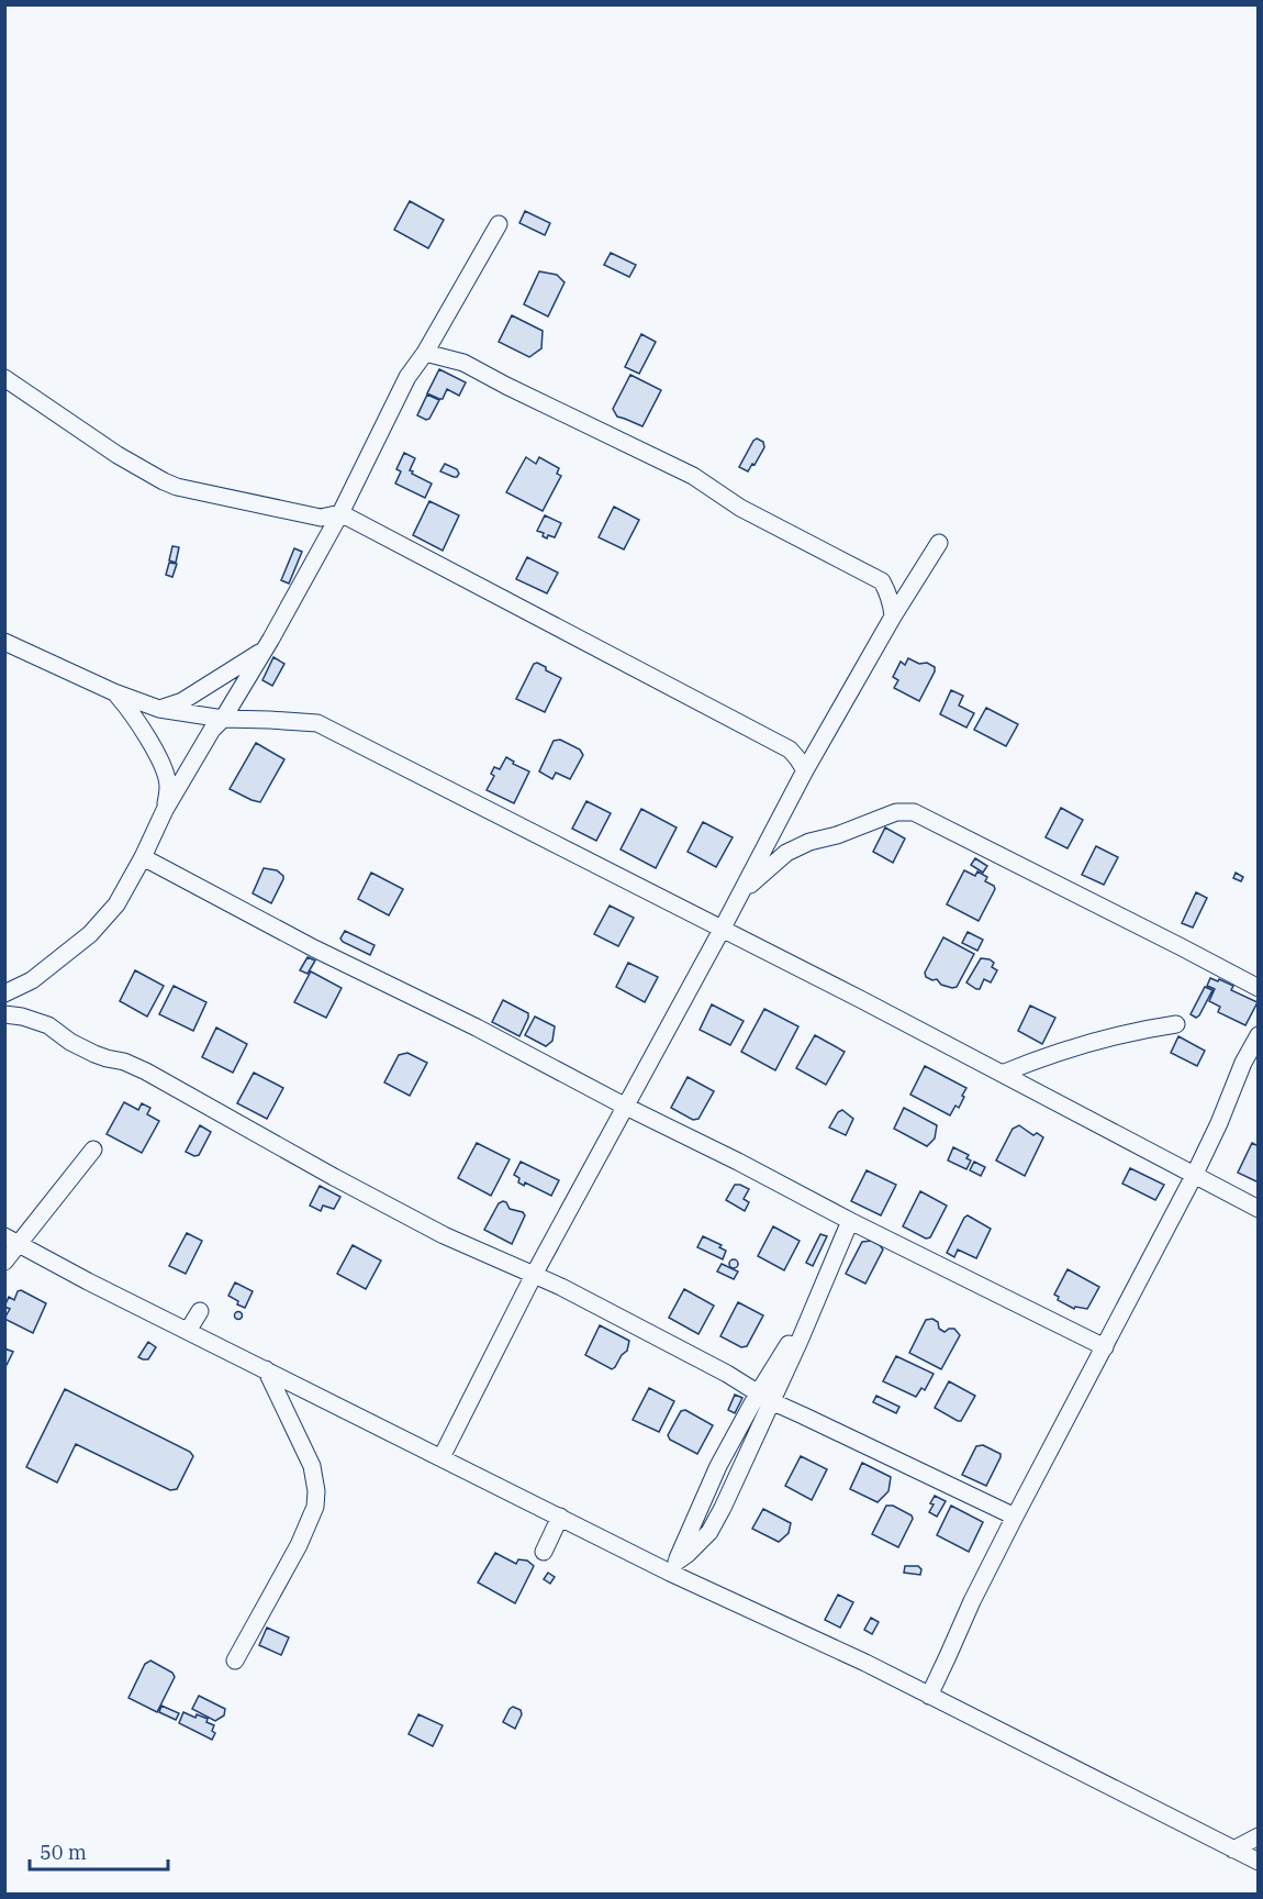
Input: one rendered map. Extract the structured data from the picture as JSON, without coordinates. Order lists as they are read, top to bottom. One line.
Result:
{"scale_bar":"50 m"}
